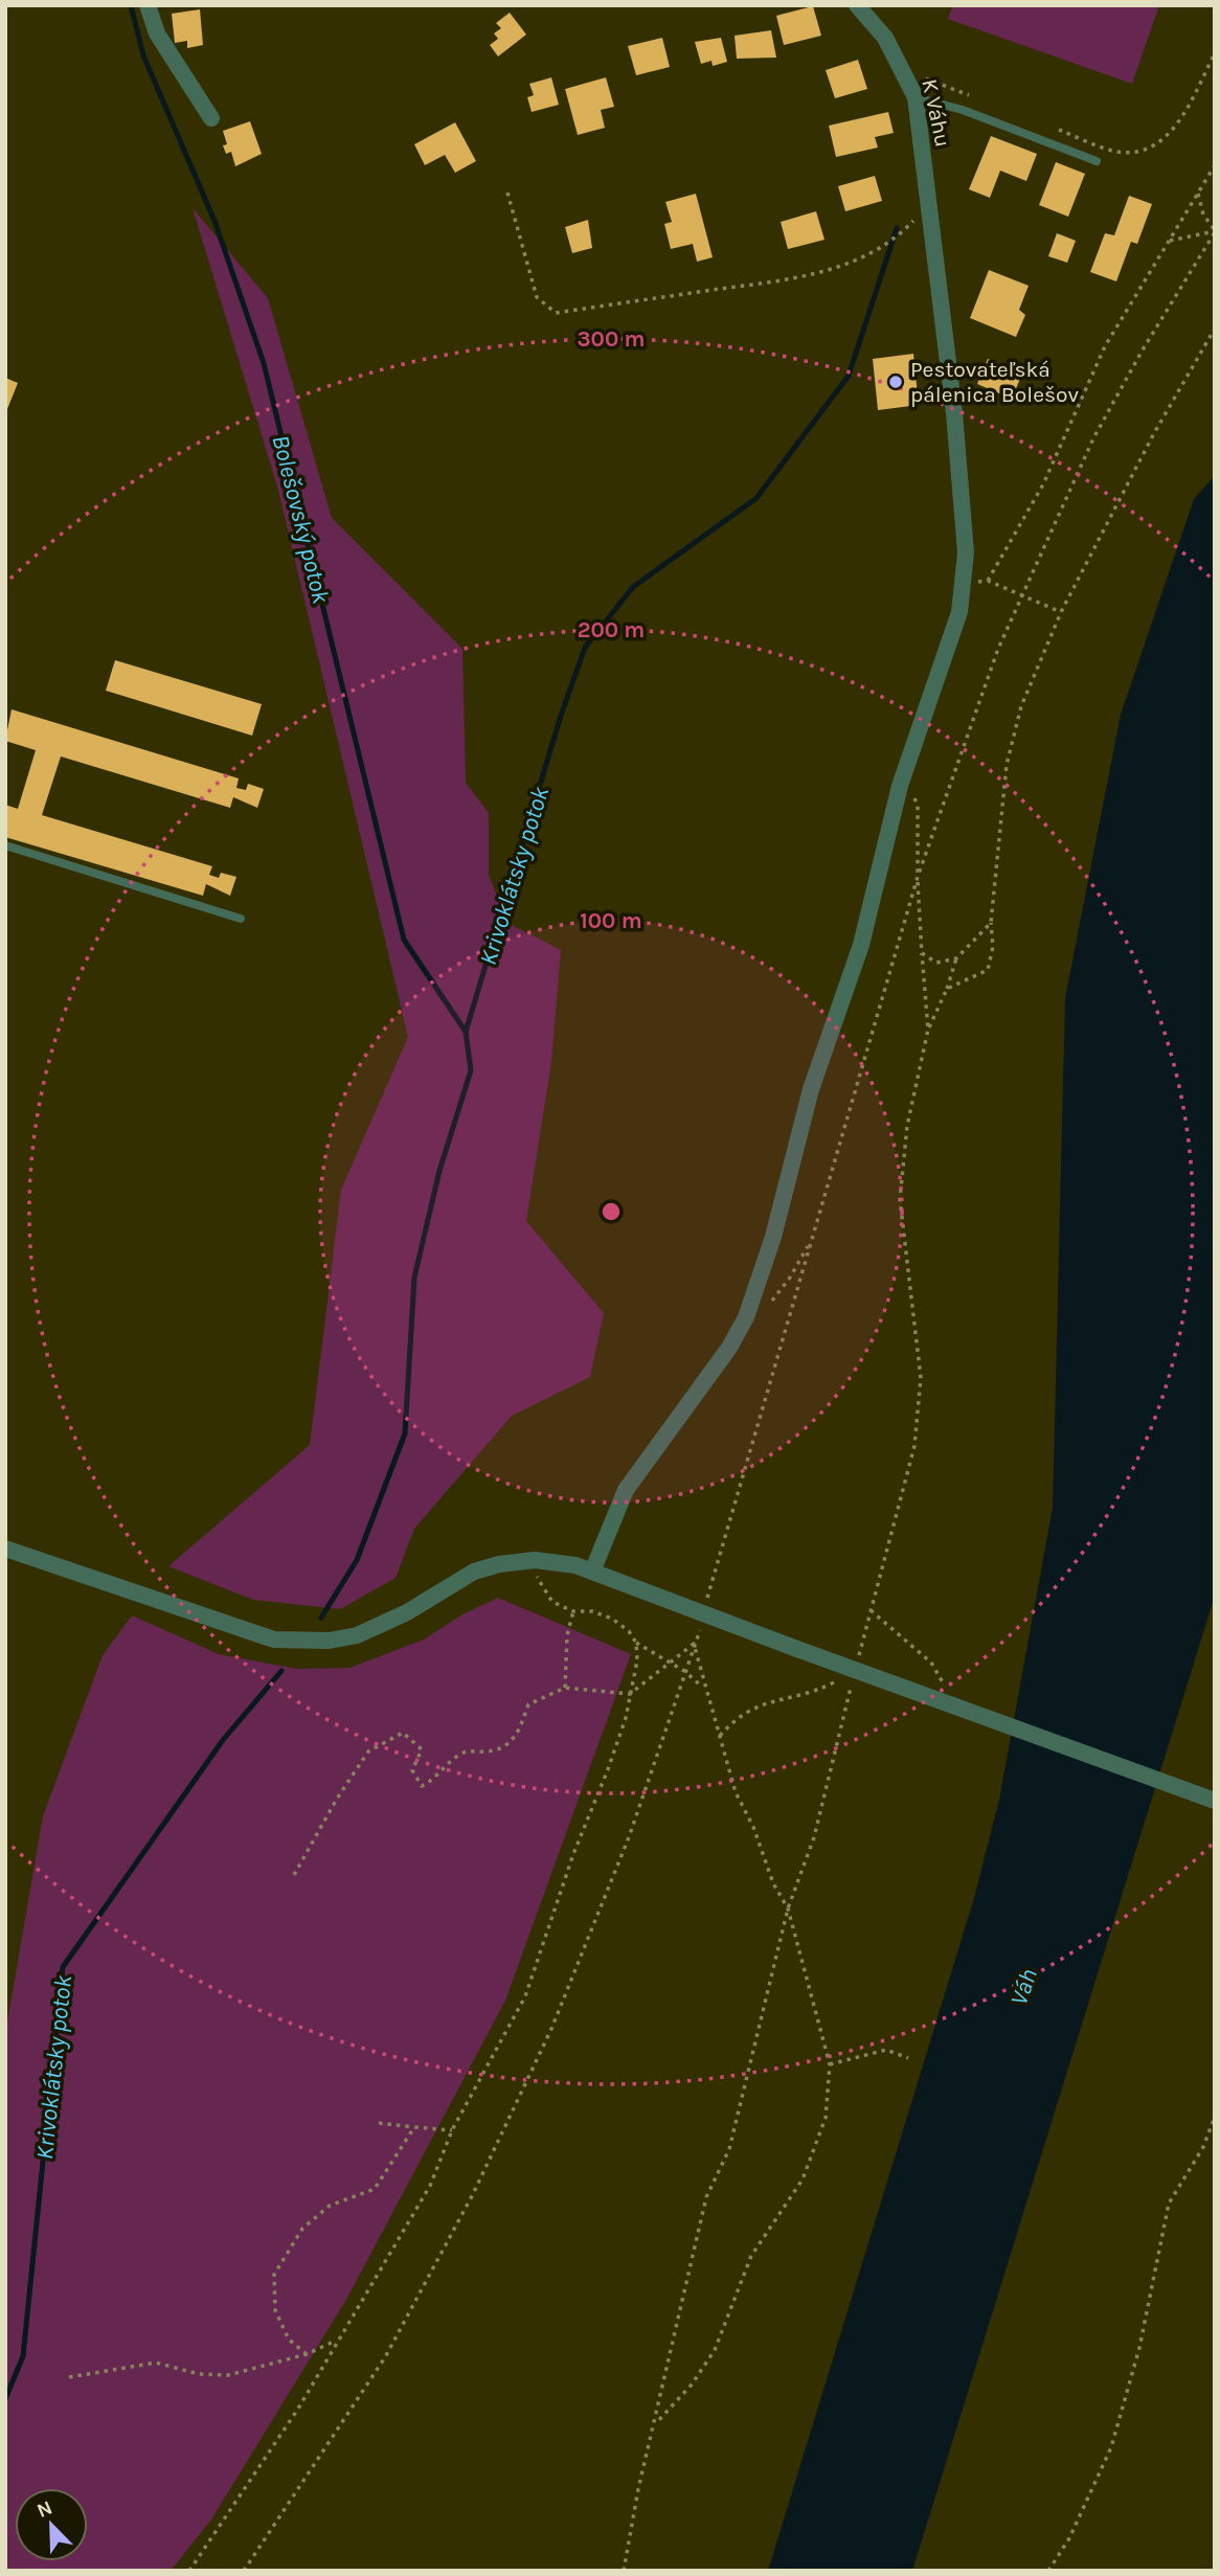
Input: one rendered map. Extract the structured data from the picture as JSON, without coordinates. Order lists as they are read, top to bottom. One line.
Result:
{"streets":{"street":["K Váhu"]},"water":["Bolešovský potok","Krivoklátsky potok","Váh"],"places":["Pestovateľská pálenica Bolešov"],"north":"top left","rings":["300 m","200 m","100 m"]}
